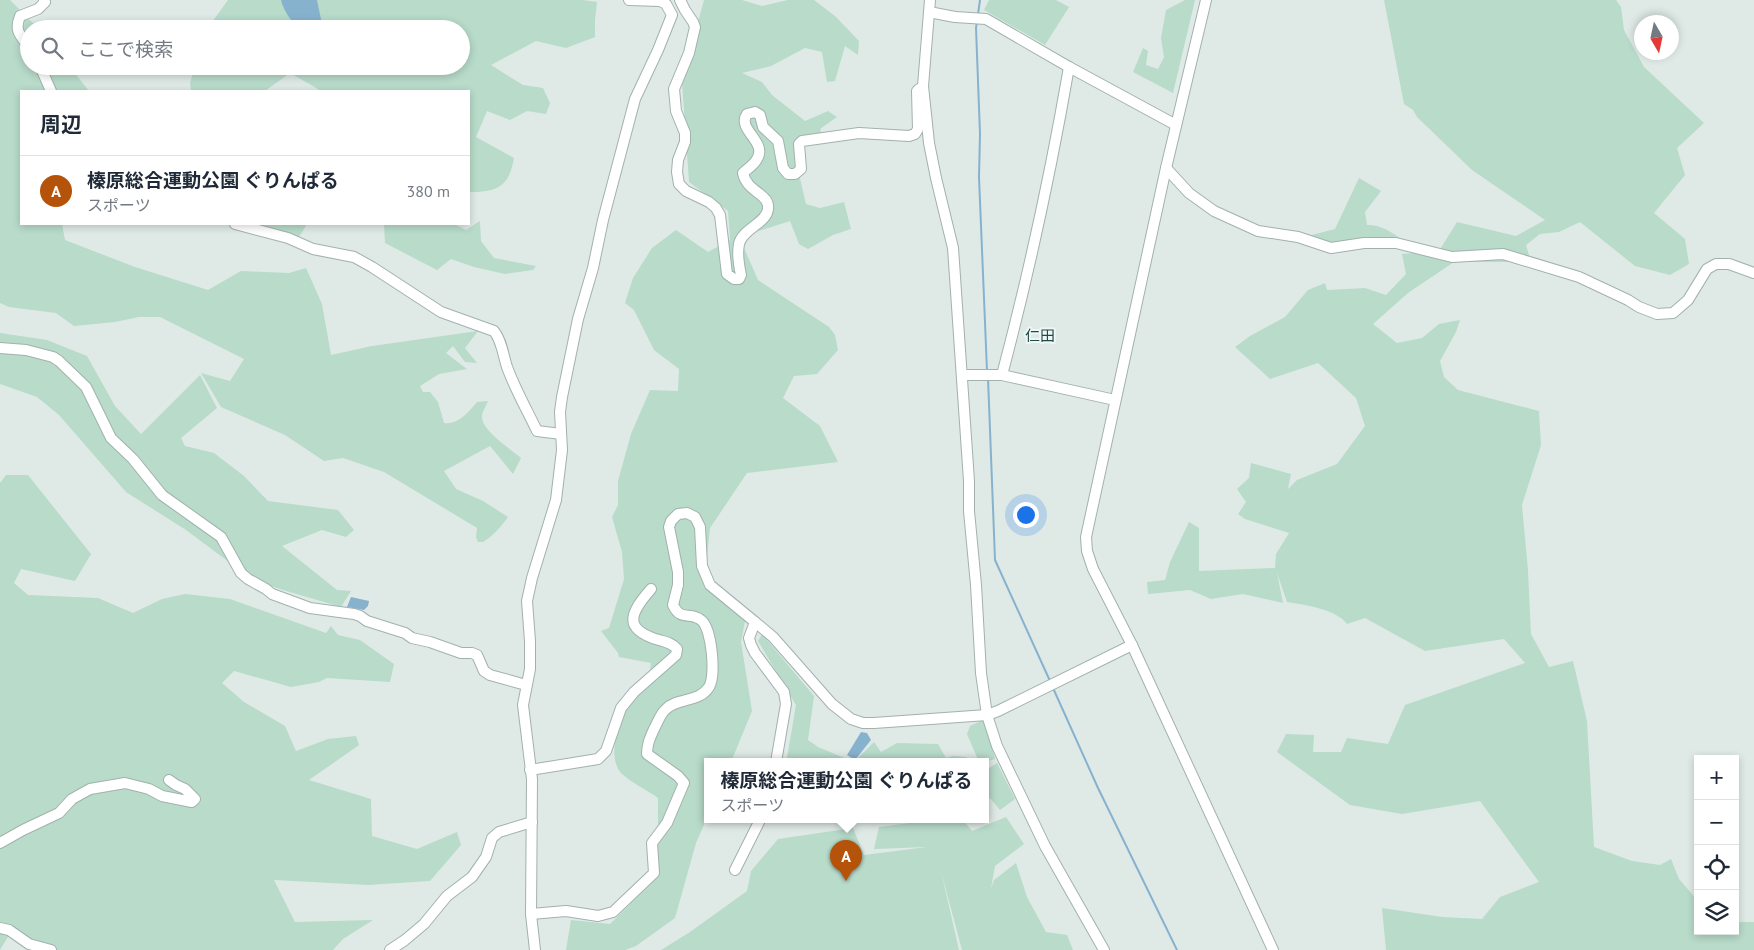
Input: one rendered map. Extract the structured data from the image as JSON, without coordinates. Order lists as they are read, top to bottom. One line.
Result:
{"districts":["仁田"],"north":"bottom","page":{"search":"ここで検索","heading":"周辺","list":[{"mark":"A","name":"榛原総合運動公園 ぐりんぱる","note":"スポーツ","value":"380 m"}],"map_buttons":["+","−"],"popup":["榛原総合運動公園 ぐりんぱる","スポーツ"],"pins":"A"}}
